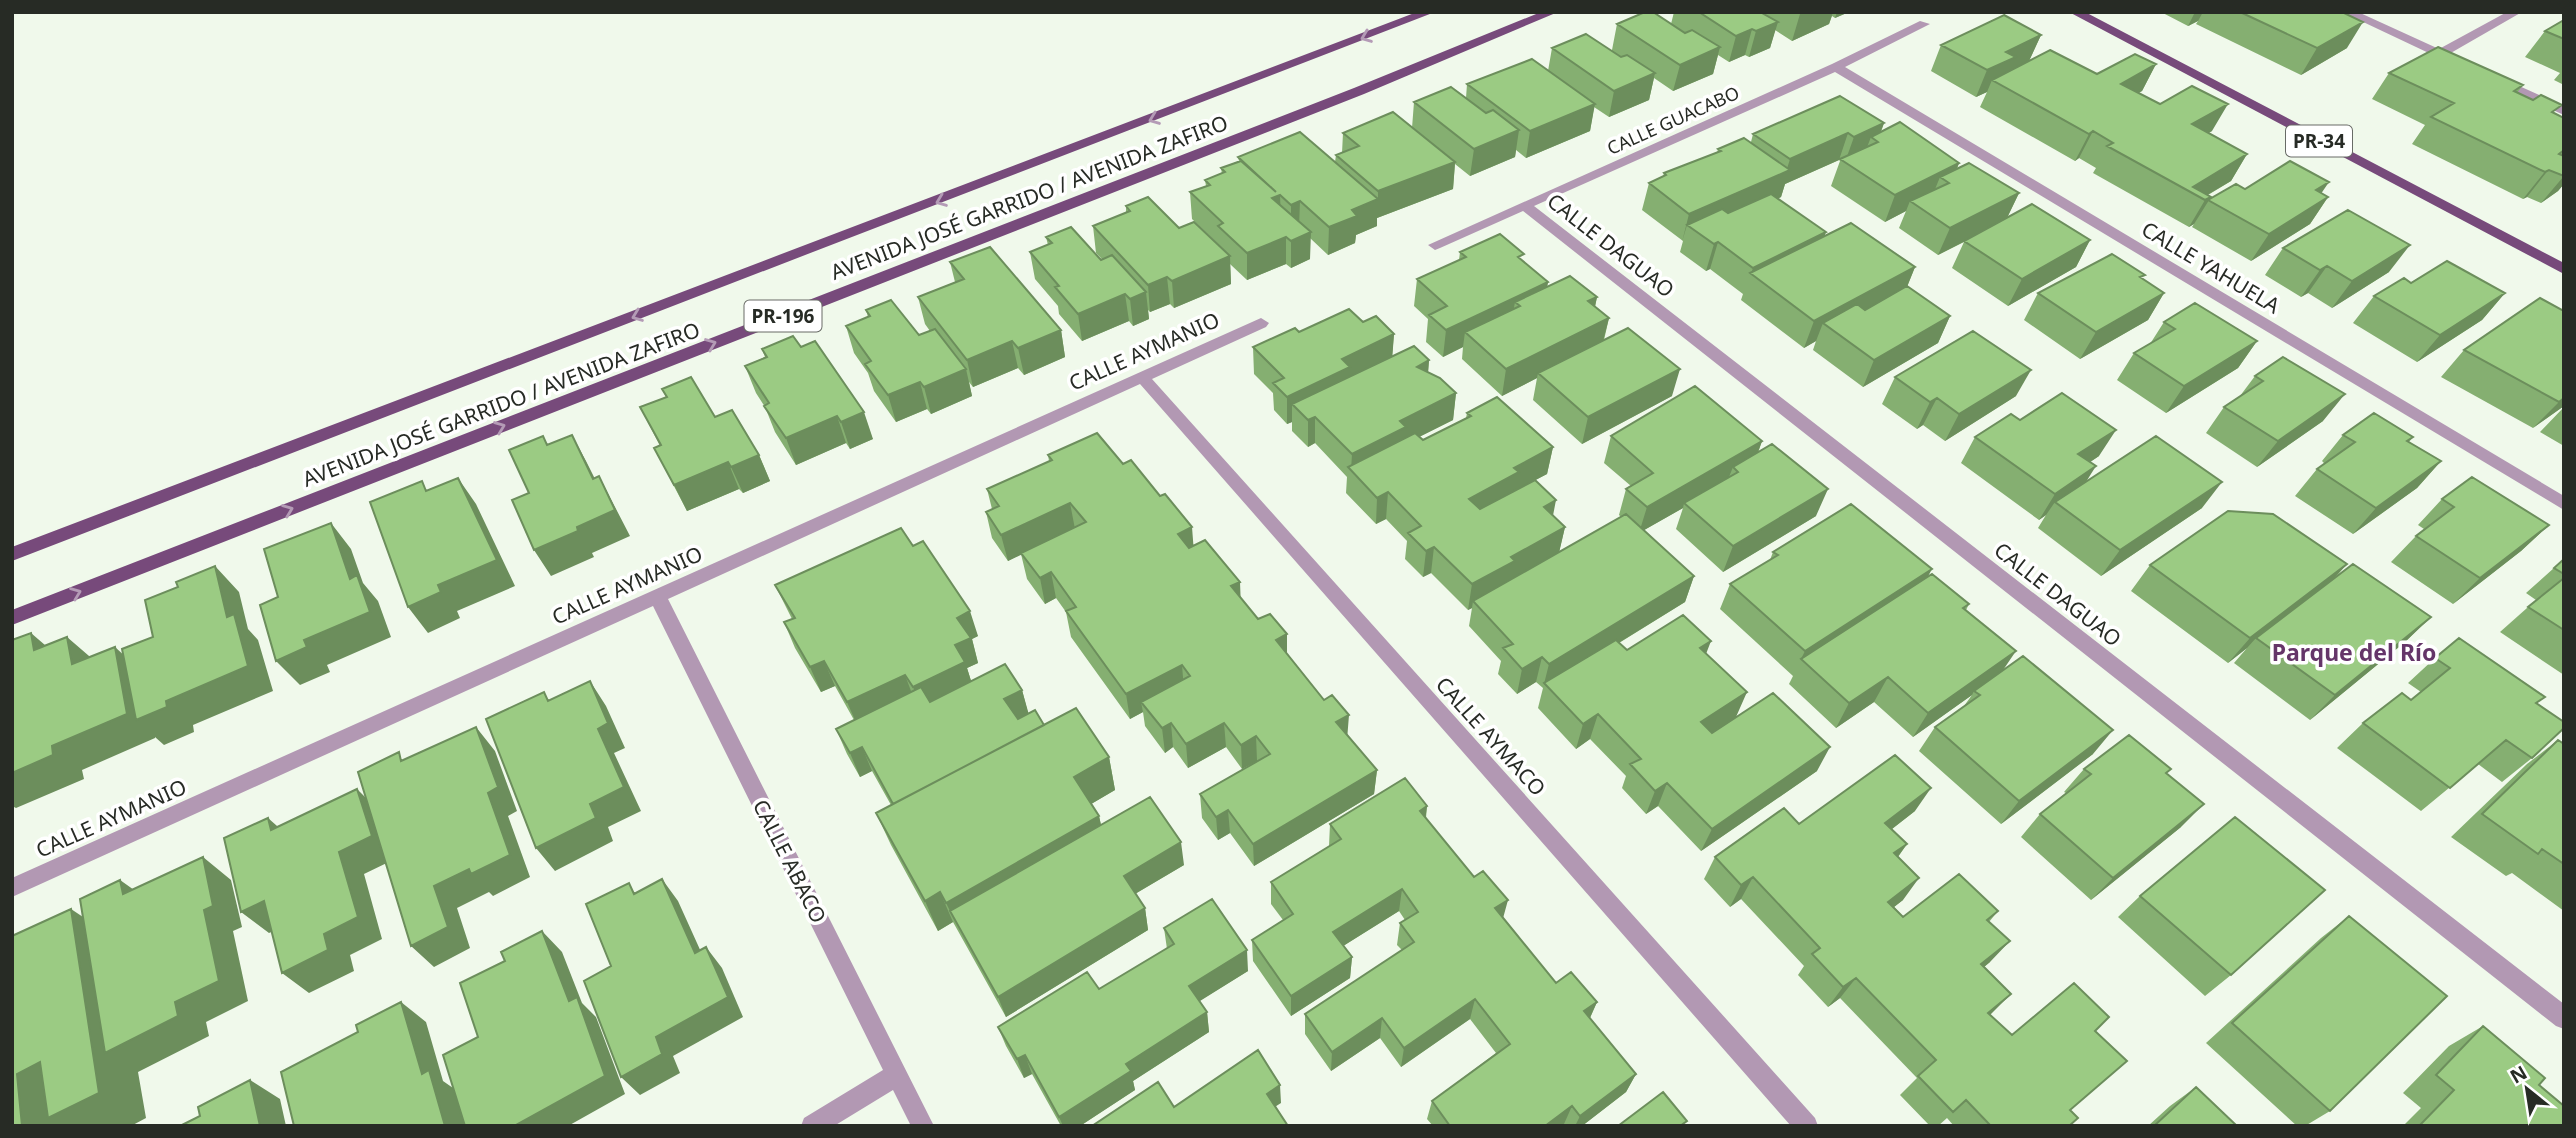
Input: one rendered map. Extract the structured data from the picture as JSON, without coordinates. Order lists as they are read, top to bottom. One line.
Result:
{"streets":{"main road":["PR-34","AVENIDA JOSÉ GARRIDO / AVENIDA ZAFIRO","PR-196"],"street":["CALLE GUACABO","CALLE DAGUAO","CALLE YAHUELA","CALLE AYMANIO","CALLE AYMACO","CALLE ABACO"]},"crossings":[["CALLE GUACABO","CALLE DAGUAO"],["CALLE GUACABO","CALLE YAHUELA"],["CALLE AYMANIO","CALLE AYMACO"],["CALLE AYMANIO","CALLE ABACO"]],"districts":["Parque del Río"],"north":"top left"}
